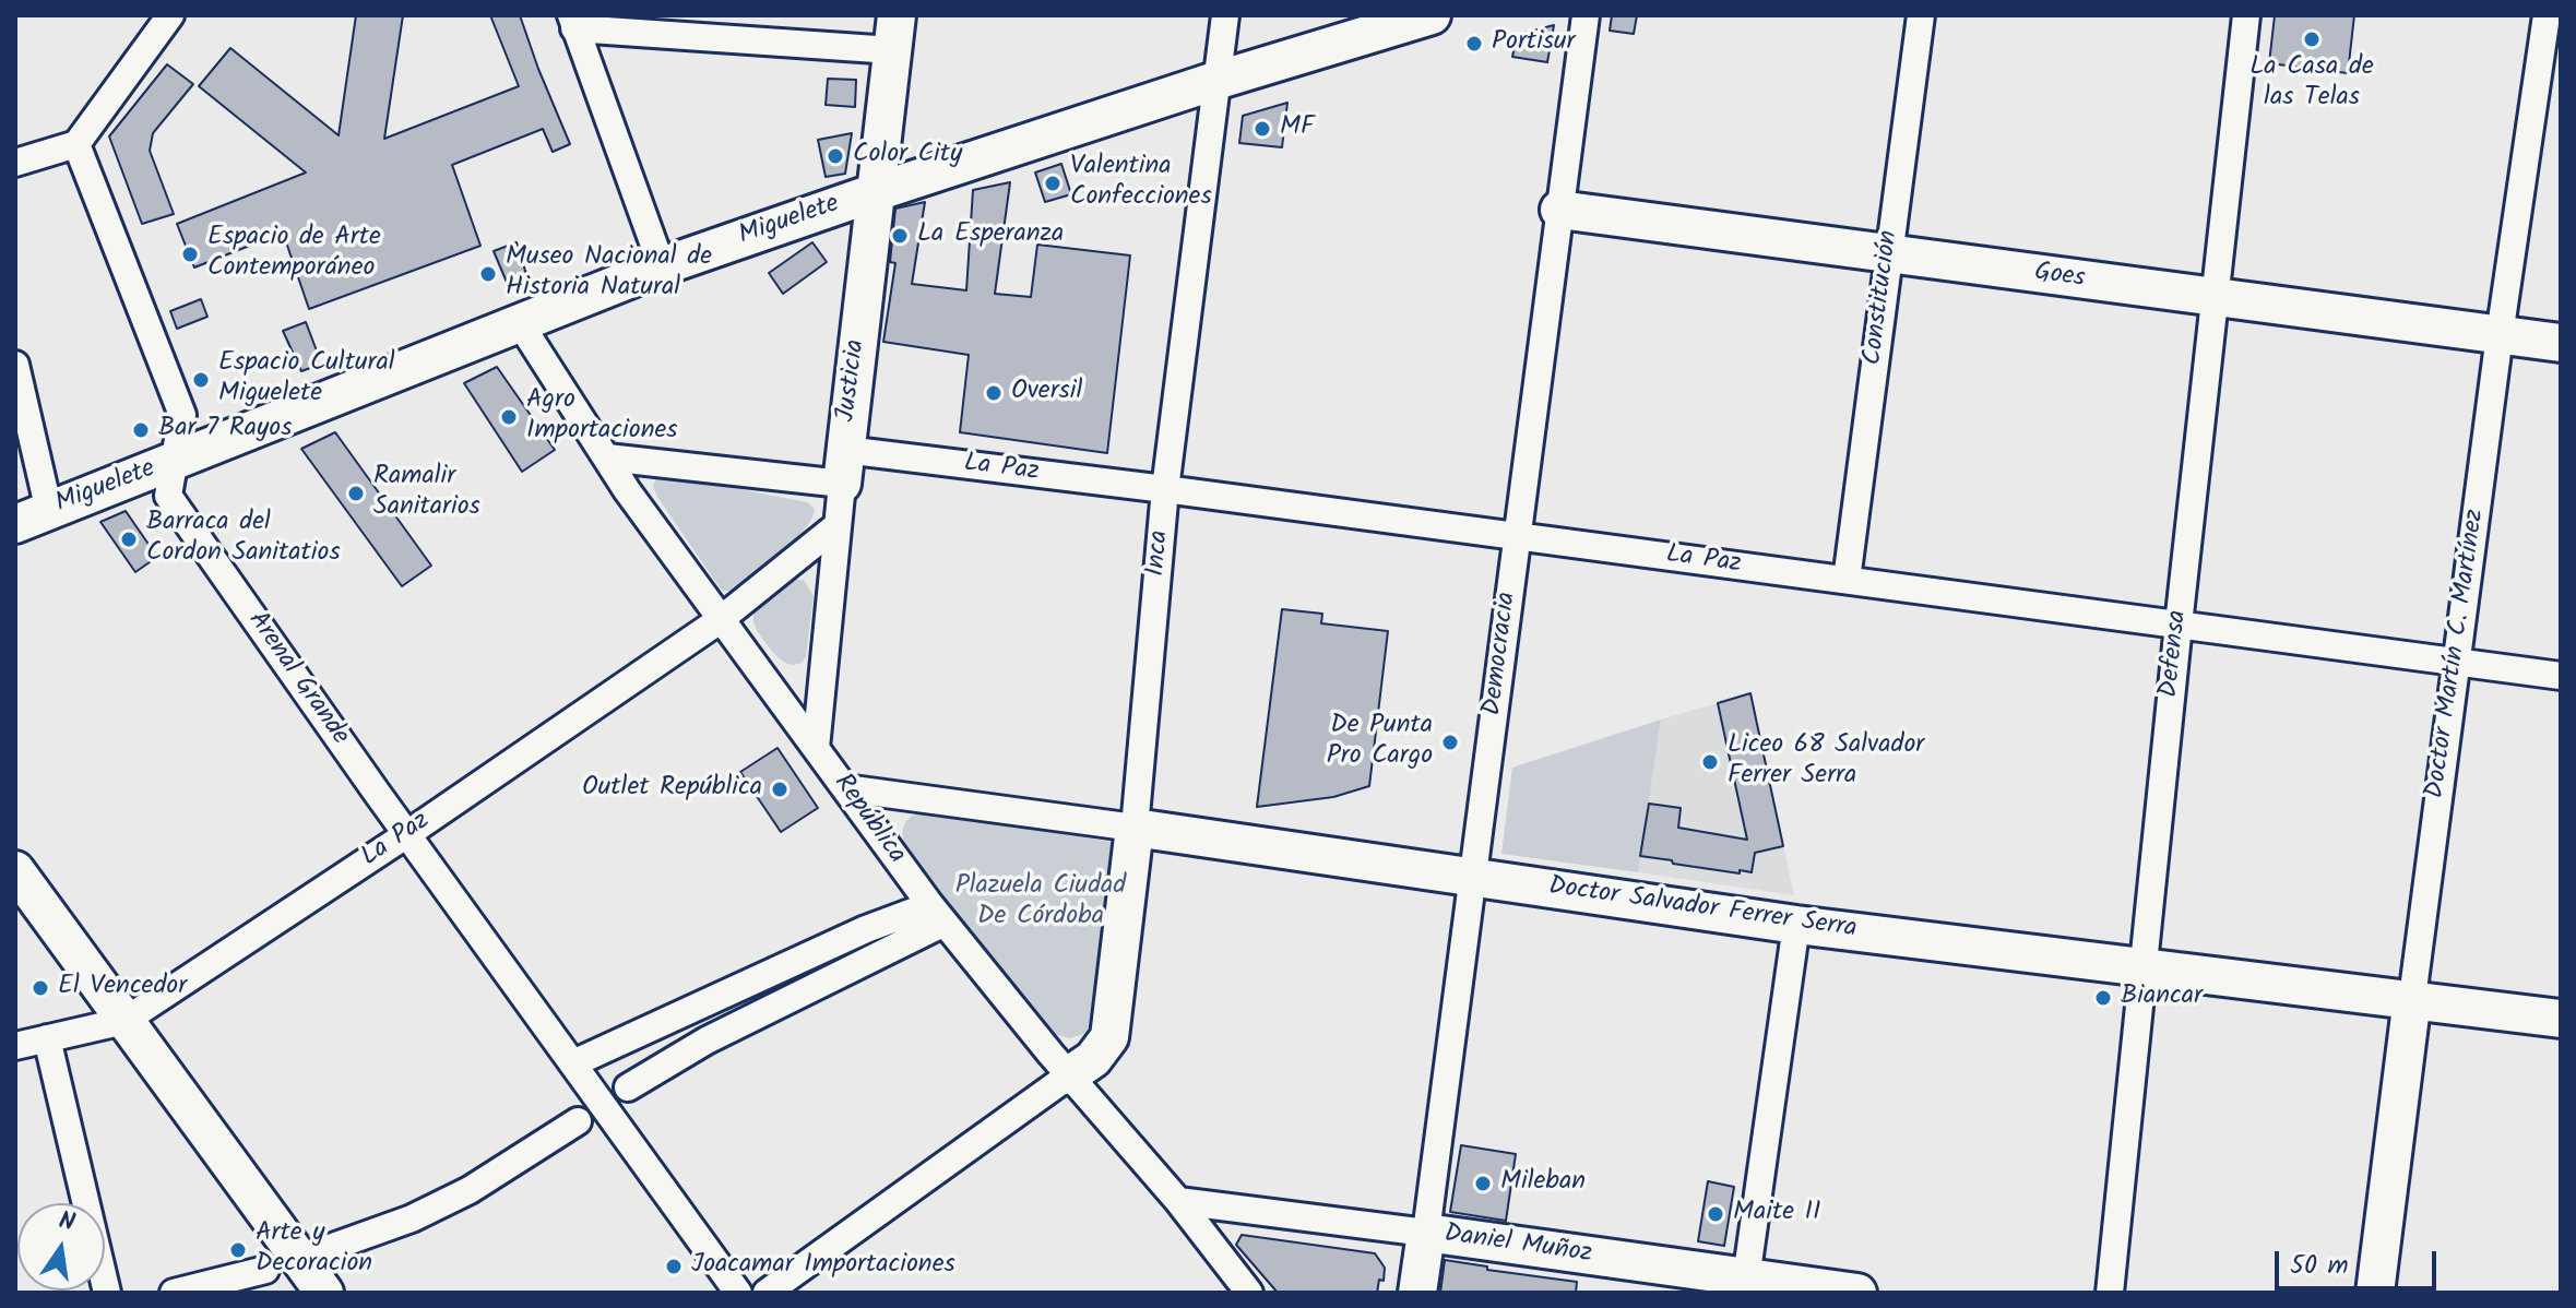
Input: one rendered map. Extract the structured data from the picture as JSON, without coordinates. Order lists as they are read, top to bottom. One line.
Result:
{"streets":{"street":["Miguelete","Goes","Constitución","Justicia","La Paz","Inca","Democracia","Defensa","Doctor Martín C. Martínez","Arenal Grande","República","Doctor Salvador Ferrer Serra","Daniel Muñoz"]},"crossings":[["Miguelete","Justicia"],["Miguelete","Inca"],["Miguelete","Arenal Grande"],["Miguelete","República"],["Goes","Constitución"],["Goes","Democracia"],["Goes","Defensa"],["Goes","Doctor Martín C. Martínez"],["Constitución","La Paz"],["Justicia","La Paz"],["Justicia","República"],["La Paz","Inca"],["La Paz","Democracia"],["La Paz","Defensa"],["La Paz","Doctor Martín C. Martínez"],["La Paz","Arenal Grande"],["La Paz","República"],["Inca","República"],["Inca","Doctor Salvador Ferrer Serra"],["Democracia","Doctor Salvador Ferrer Serra"],["Democracia","Daniel Muñoz"],["Defensa","Doctor Salvador Ferrer Serra"],["Doctor Martín C. Martínez","Doctor Salvador Ferrer Serra"],["República","Doctor Salvador Ferrer Serra"],["República","Daniel Muñoz"]],"parks":["Plazuela Ciudad De Córdoba"],"places":["La Casa de las Telas","Portisur","MF","Color City","Valentina Confecciones","La Esperanza","Espacio de Arte Contemporáneo","Museo Nacional de Historia Natural","Espacio Cultural Miguelete","Oversil","Agro Importaciones","Bar 7 Rayos","Ramalir Sanitarios","Barraca del Cordon Sanitatios","De Punta Pro Cargo","Liceo 68 Salvador Ferrer Serra","Outlet República","El Vencedor","Biancar","Mileban","Maite II","Arte y Decoracion","Joacamar Importaciones"],"scale_bar":"50 m","north":"top"}
